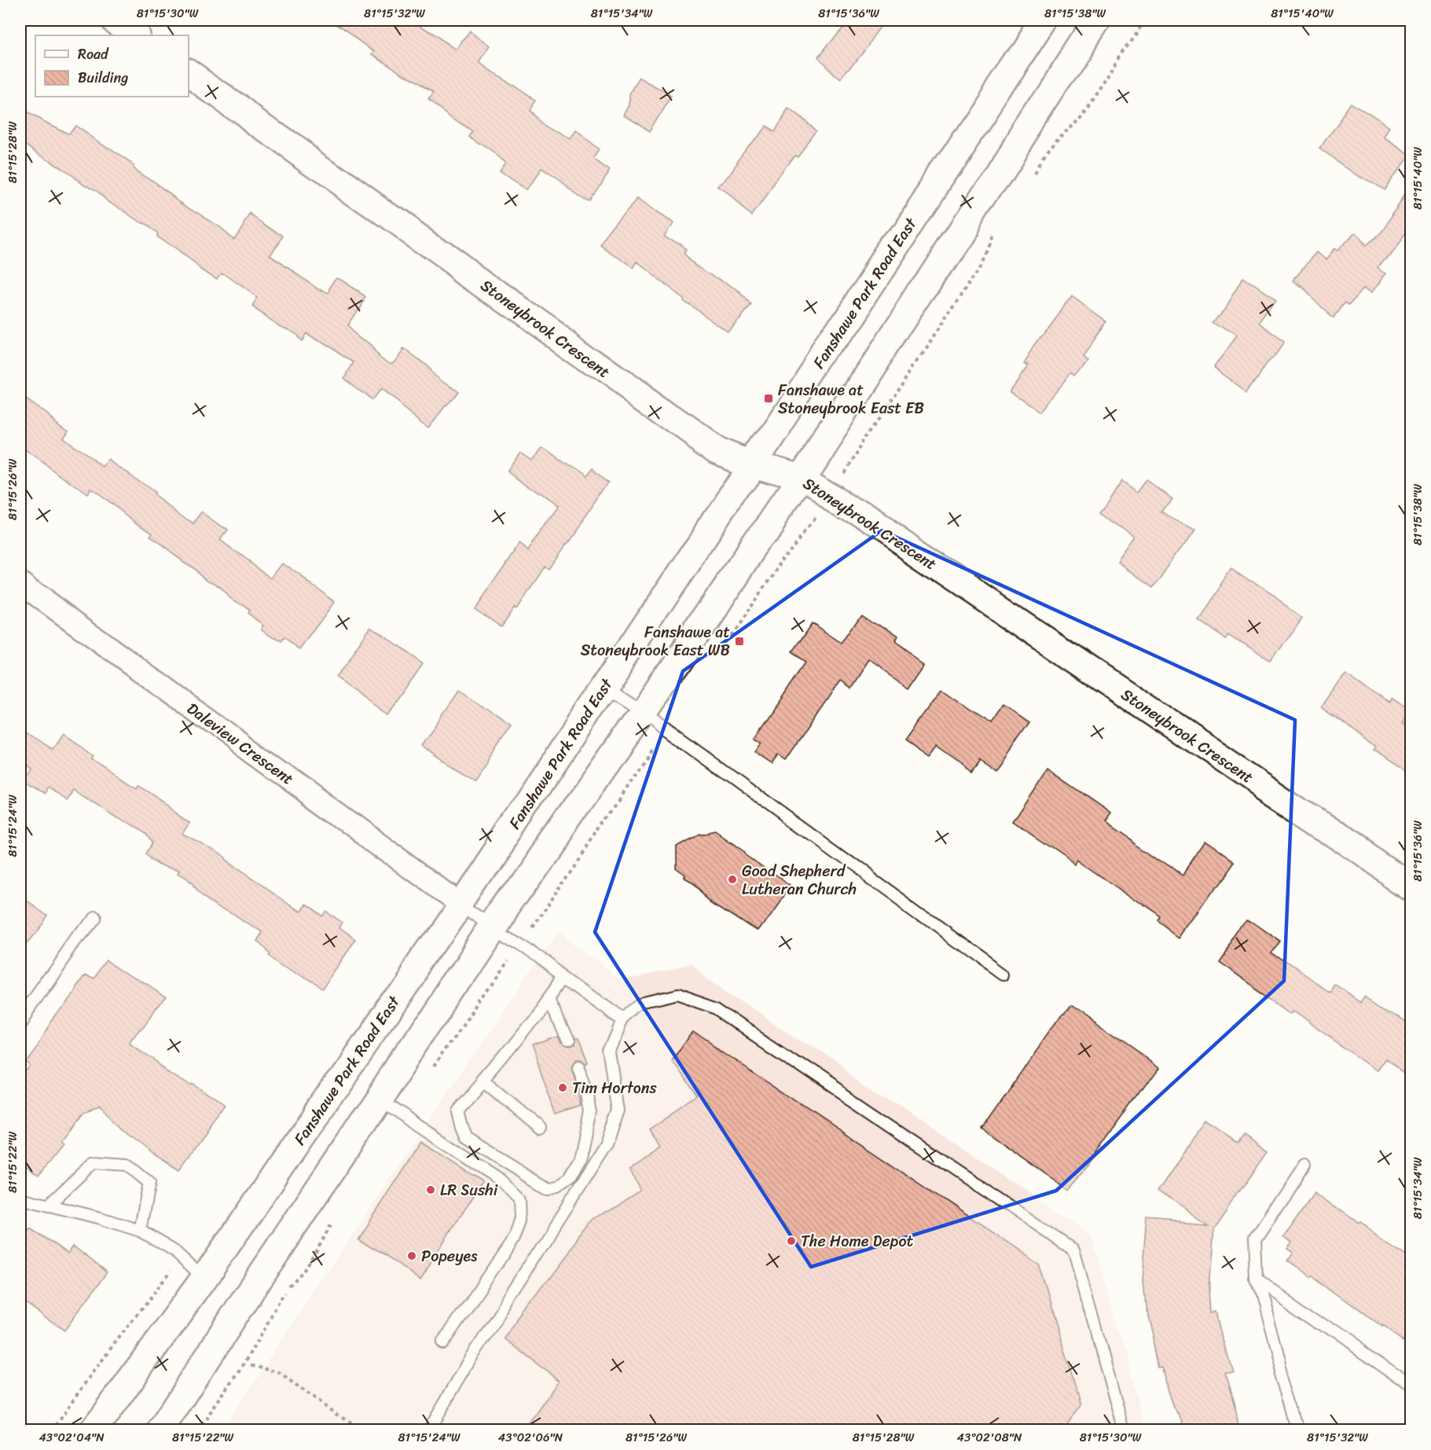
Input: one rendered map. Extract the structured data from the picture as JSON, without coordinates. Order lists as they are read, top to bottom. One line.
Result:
{"streets":{"main road":["Fanshawe Park Road East","Stoneybrook Crescent"],"street":["Daleview Crescent"]},"crossings":[["Fanshawe Park Road East","Stoneybrook Crescent"],["Fanshawe Park Road East","Daleview Crescent"]],"places":{"transit":["Fanshawe at Stoneybrook East EB","Fanshawe at Stoneybrook East WB"],"other":["Good Shepherd Lutheran Church","Tim Hortons","LR Sushi","The Home Depot","Popeyes"]},"legend":["Road","Building"],"coordinates":["81°15'30\"W","81°15'32\"W","81°15'34\"W","81°15'36\"W","81°15'38\"W","81°15'40\"W","81°15'28\"W","81°15'26\"W","81°15'24\"W","81°15'22\"W","43°02'04\"N","43°02'06\"N","43°02'08\"N"]}
